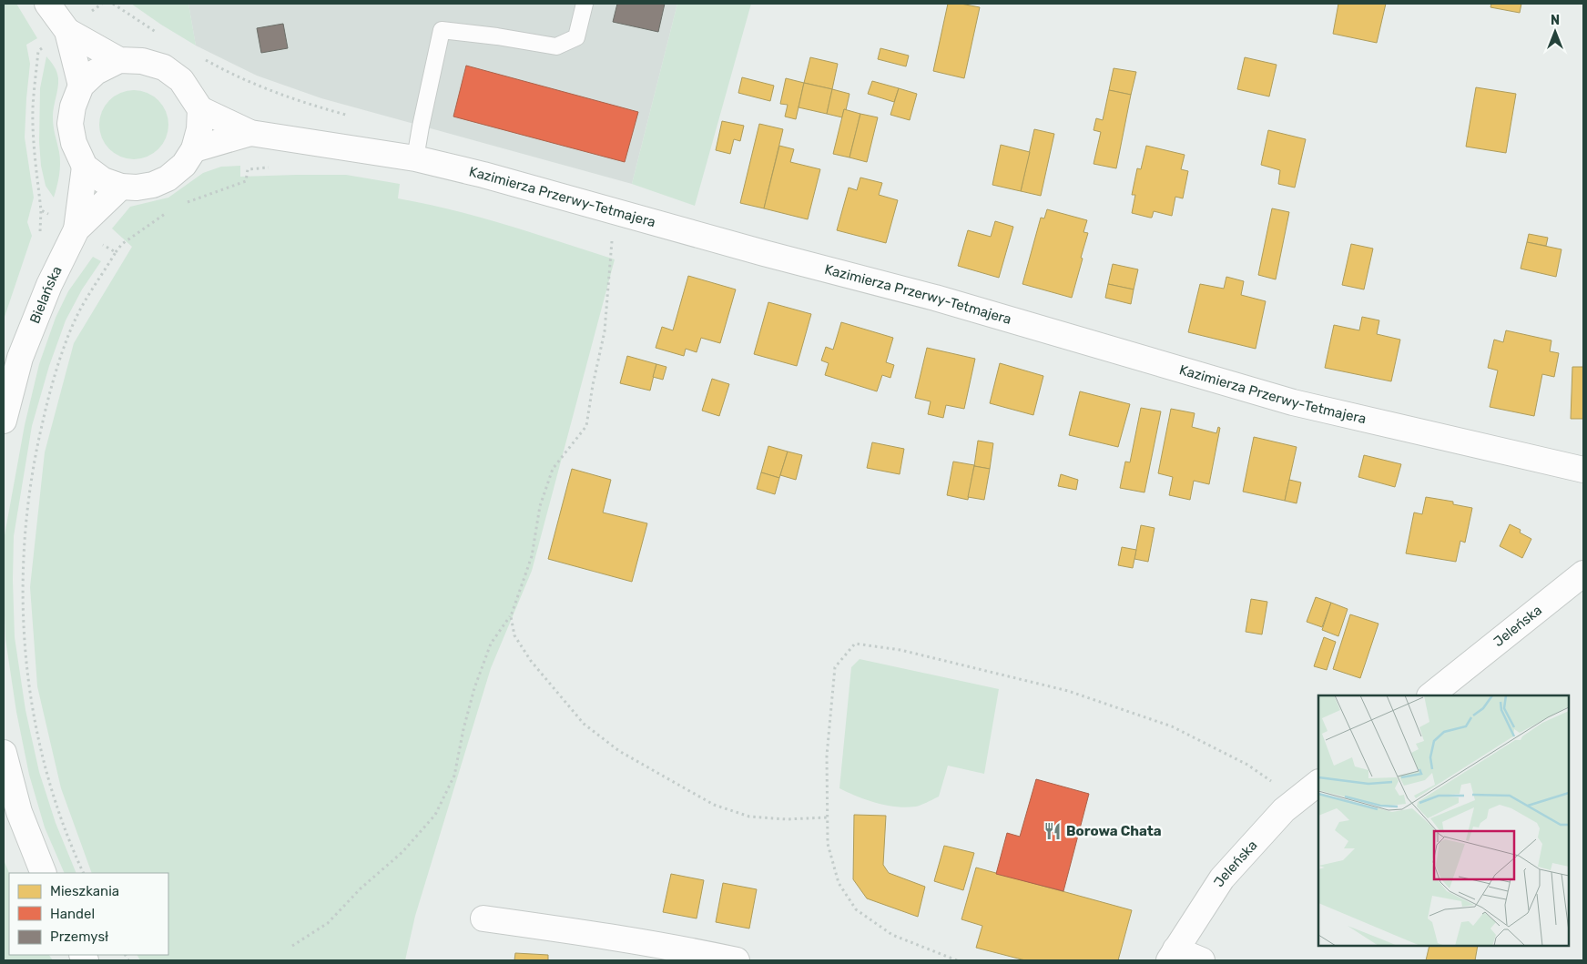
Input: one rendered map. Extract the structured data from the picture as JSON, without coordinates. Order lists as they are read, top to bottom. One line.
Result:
{"streets":{"street":["Kazimierza Przerwy-Tetmajera","Bielańska","Jeleńska"]},"places":{"restaurant":["Borowa Chata"]},"legend":["Mieszkania","Handel","Przemysł"],"north":"top"}
